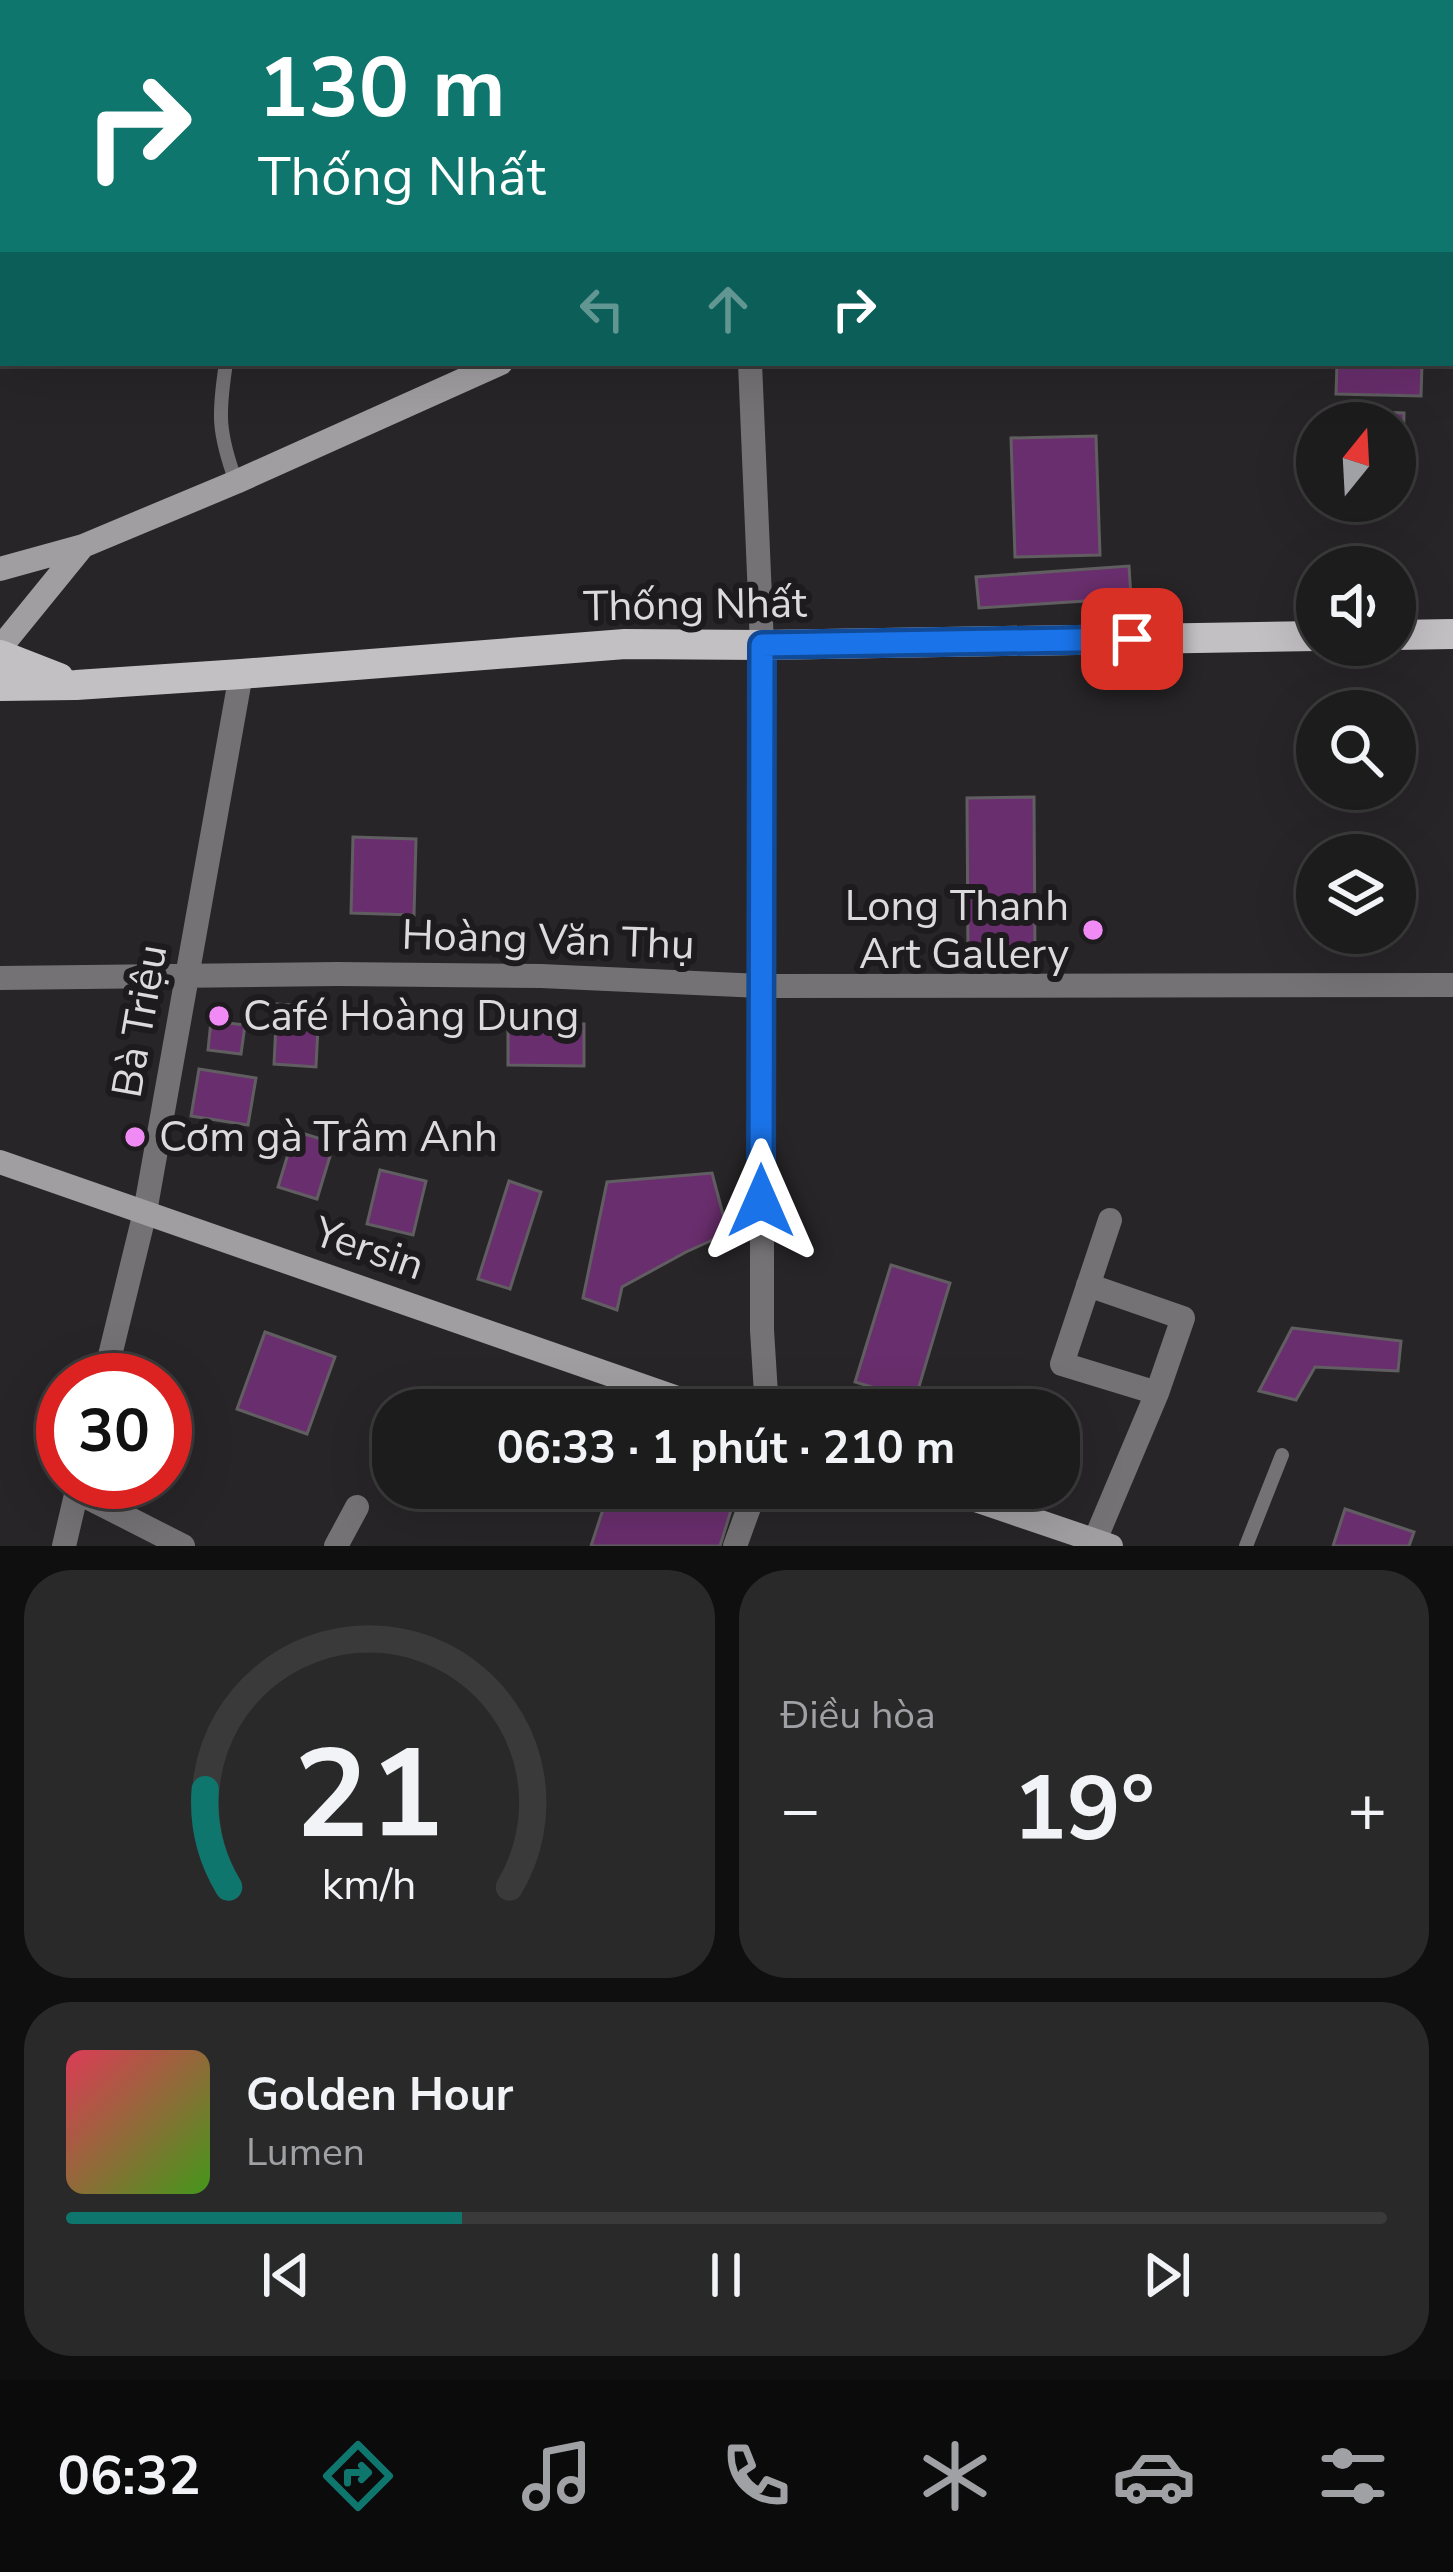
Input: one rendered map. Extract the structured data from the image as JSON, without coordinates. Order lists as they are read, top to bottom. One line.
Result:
{"streets":{"main road":["Thống Nhất"],"street":["Hoàng Văn Thụ","Bà Triệu","Yersin"]},"crossings":[["Thống Nhất","Bà Triệu"],["Hoàng Văn Thụ","Bà Triệu"],["Bà Triệu","Yersin"]],"places":["Long Thanh Art Gallery","Café Hoàng Dung","Cơm gà Trâm Anh"],"north":"top","page":{"turn":["130 m","Thống Nhất"],"limit":"30","trip":"06:33 · 1 phút · 210 m","tile":"Điều hòa","heat":["−","19°","+"],"song":["Golden Hour","Lumen"],"tabs":"06:32","gauge":["21","km/h"]}}
